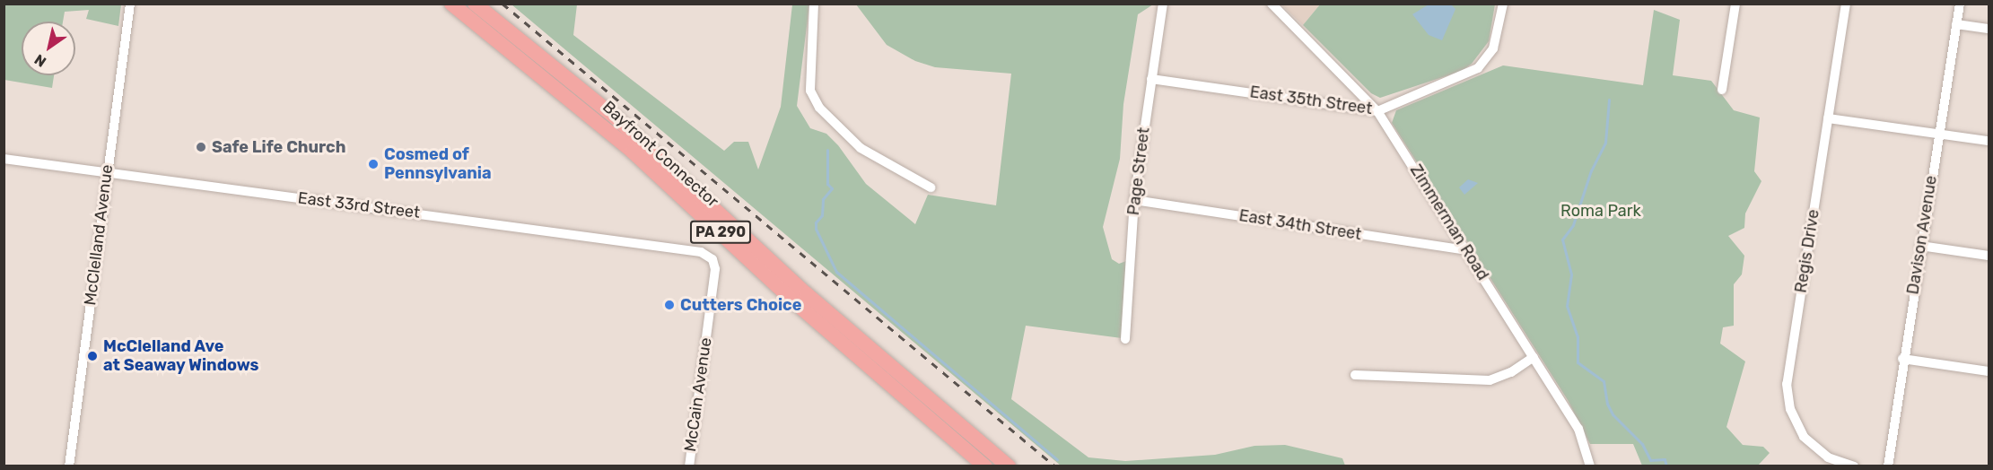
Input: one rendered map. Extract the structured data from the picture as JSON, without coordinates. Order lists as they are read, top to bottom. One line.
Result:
{"streets":{"highway":["Bayfront Connector","PA 290"],"street":["East 35th Street","Page Street","East 33rd Street","Zimmerman Road","East 34th Street","McClelland Avenue","Davison Avenue","Regis Drive","McCain Avenue"]},"crossings":[["East 35th Street","Page Street"],["East 35th Street","Zimmerman Road"],["Page Street","East 34th Street"],["East 33rd Street","McClelland Avenue"],["East 33rd Street","McCain Avenue"],["Zimmerman Road","East 34th Street"]],"parks":["Roma Park"],"places":["Safe Life Church","Cosmed of Pennsylvania","Cutters Choice","McClelland Ave at Seaway Windows"],"north":"bottom left"}
